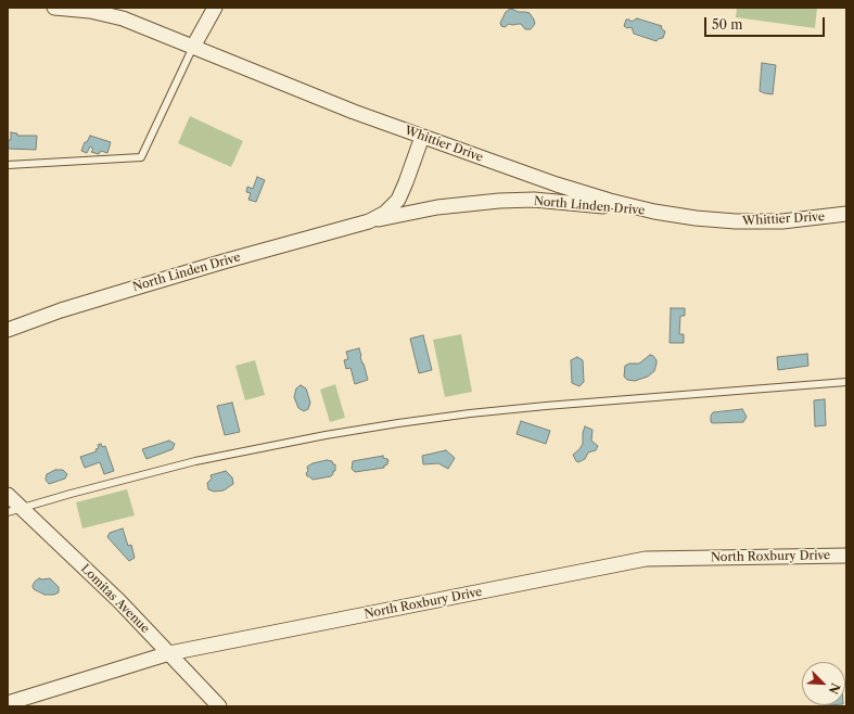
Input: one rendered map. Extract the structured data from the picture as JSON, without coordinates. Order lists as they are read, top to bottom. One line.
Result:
{"streets":{"street":["Whittier Drive","North Linden Drive","North Roxbury Drive","Lomitas Avenue"]},"crossings":[["Whittier Drive","North Linden Drive"],["North Roxbury Drive","Lomitas Avenue"]],"scale_bar":"50 m","north":"bottom right"}
